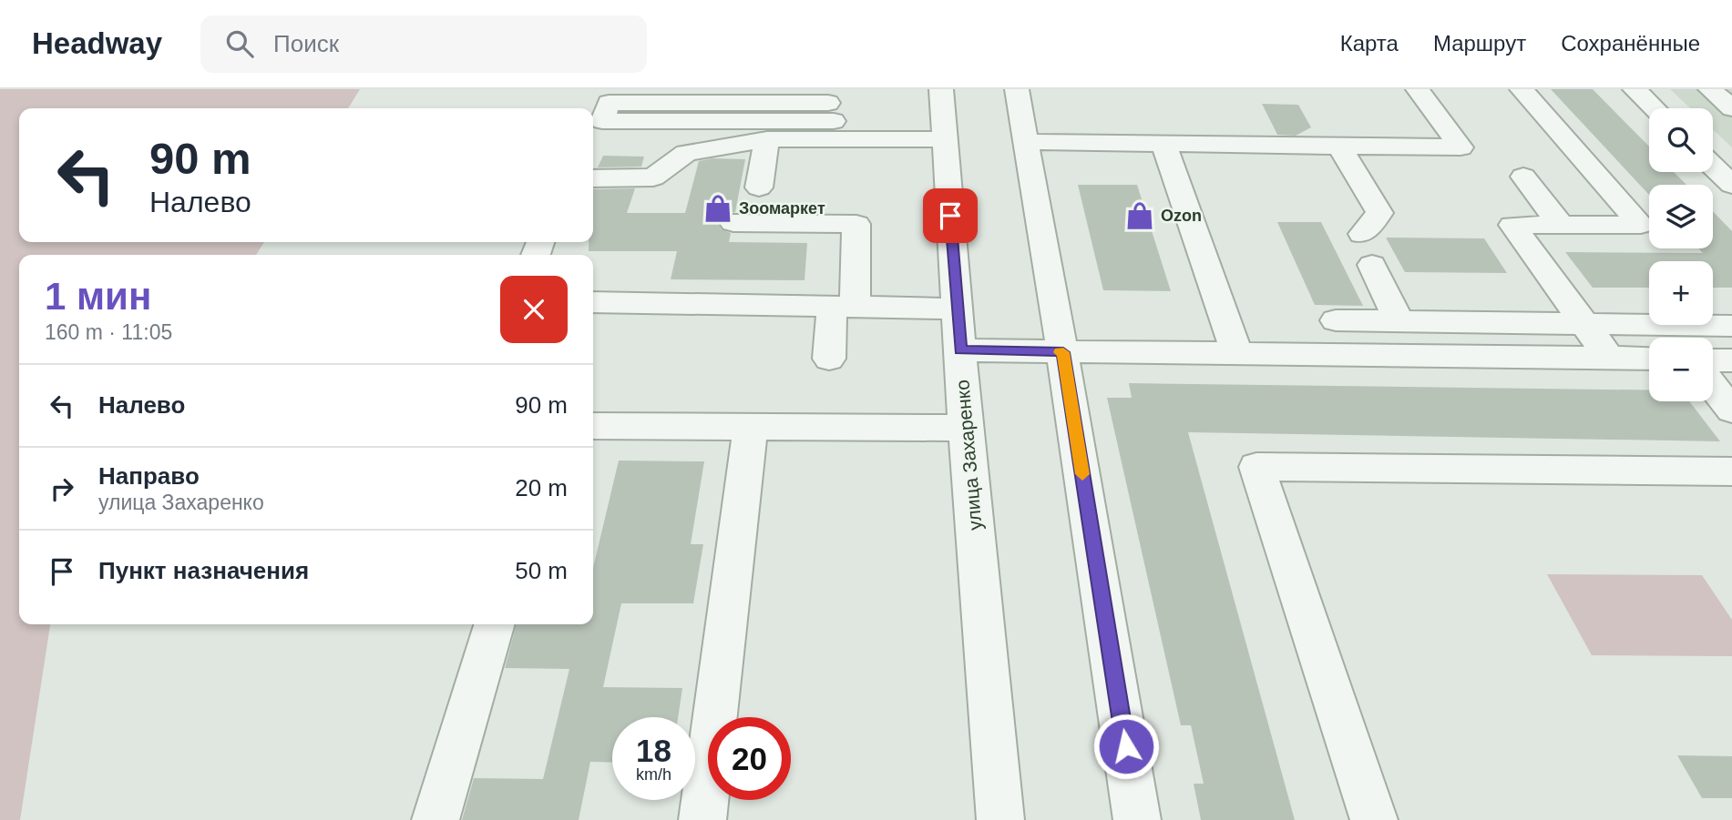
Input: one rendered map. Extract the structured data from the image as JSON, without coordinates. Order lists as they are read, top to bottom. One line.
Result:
{"streets":{"street":["улица Захаренко"]},"places":{"shop":["Зоомаркет","Ozon"]},"page":{"header":"Headway","search":"Поиск","nav":["Карта","Маршрут","Сохранённые"],"map_buttons":["+","−"],"turn":["90 m","Налево"],"heading":["1 мин","160 m · 11:05"],"list":[{"name":"Налево","value":"90 m"},{"name":"Направо","note":"улица Захаренко","value":"20 m"},{"name":"Пункт назначения","value":"50 m"}],"speed":"18 km/h","limit":"20"}}
